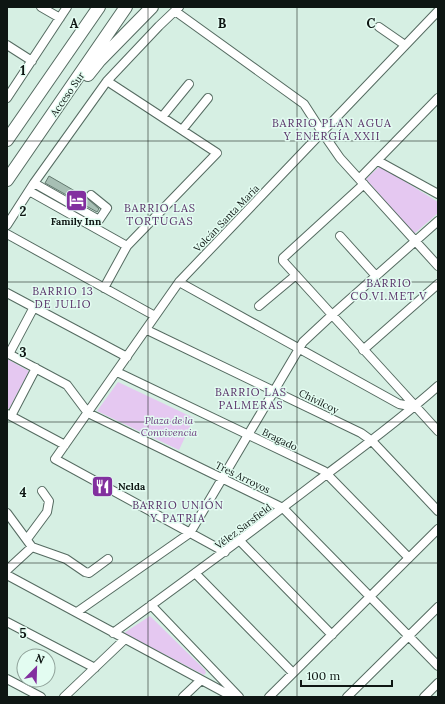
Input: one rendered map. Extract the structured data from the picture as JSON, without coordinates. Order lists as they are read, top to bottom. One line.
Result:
{"streets":{"highway":["Acceso Sur"],"street":["Volcán Santa María","Chivilcoy","Bragado","Tres Arroyos","Vélez Sarsfield"]},"crossings":[["Volcán Santa María","Chivilcoy"],["Volcán Santa María","Bragado"],["Volcán Santa María","Tres Arroyos"],["Chivilcoy","Vélez Sarsfield"],["Bragado","Vélez Sarsfield"],["Tres Arroyos","Vélez Sarsfield"]],"districts":["BARRIO PLAN AGUA Y ENERGÍA XXII","BARRIO LAS TORTUGAS","BARRIO CO.VI.MET V","BARRIO 13 DE JULIO","BARRIO LAS PALMERAS","BARRIO UNIÓN Y PATRIA"],"parks":["Plaza de la Convivencia"],"places":{"hotel":["Family Inn"],"restaurant":["Nelda"]},"scale_bar":"100 m","north":"top right","grid":{"columns":["A","B","C"],"rows":["1","2","3","4","5"]}}
